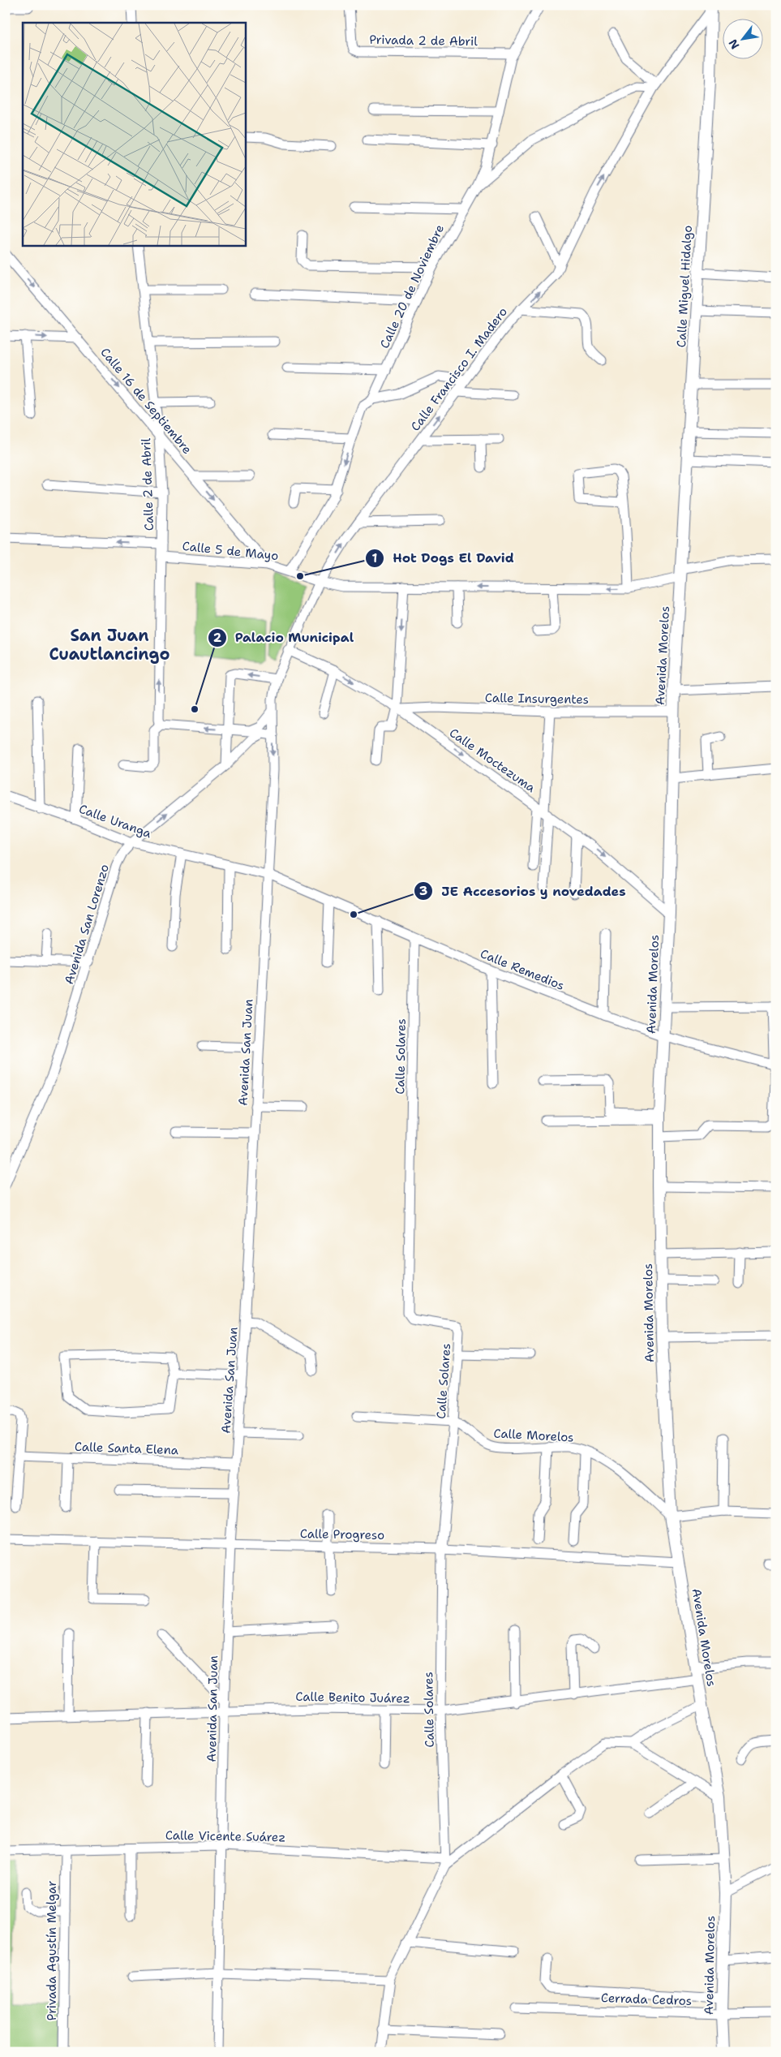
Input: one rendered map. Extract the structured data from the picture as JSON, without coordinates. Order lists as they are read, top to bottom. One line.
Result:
{"streets":{"street":["Privada 2 de Abril","Calle 20 de Noviembre","Calle Miguel Hidalgo","Calle Francisco I. Madero","Calle 16 de Septiembre","Calle 2 de Abril","Calle 5 de Mayo","Avenida Morelos","Calle Insurgentes","Calle Moctezuma","Calle Uranga","Avenida San Lorenzo","Calle Remedios","Avenida San Juan","Calle Solares","Calle Morelos","Calle Santa Elena","Calle Progreso","Calle Benito Juárez","Calle Vicente Suárez","Privada Agustín Melgar","Cerrada Cedros"]},"crossings":[["Privada 2 de Abril","Calle 20 de Noviembre"],["Calle 20 de Noviembre","Calle 5 de Mayo"],["Calle Miguel Hidalgo","Calle Francisco I. Madero"],["Calle Miguel Hidalgo","Calle 5 de Mayo"],["Calle Miguel Hidalgo","Avenida Morelos"],["Calle Francisco I. Madero","Calle 5 de Mayo"],["Calle Francisco I. Madero","Calle Moctezuma"],["Calle Francisco I. Madero","Avenida San Juan"],["Calle 16 de Septiembre","Calle 2 de Abril"],["Calle 16 de Septiembre","Calle 5 de Mayo"],["Calle 2 de Abril","Calle 5 de Mayo"],["Calle 5 de Mayo","Avenida Morelos"],["Avenida Morelos","Calle Insurgentes"],["Avenida Morelos","Calle Moctezuma"],["Avenida Morelos","Calle Remedios"],["Avenida Morelos","Calle Solares"],["Avenida Morelos","Calle Morelos"],["Avenida Morelos","Calle Progreso"],["Avenida Morelos","Calle Benito Juárez"],["Avenida Morelos","Cerrada Cedros"],["Calle Insurgentes","Calle Moctezuma"],["Calle Uranga","Avenida San Lorenzo"],["Calle Uranga","Calle Remedios"],["Calle Uranga","Avenida San Juan"],["Avenida San Lorenzo","Avenida San Juan"],["Calle Remedios","Avenida San Juan"],["Calle Remedios","Calle Solares"],["Avenida San Juan","Calle Santa Elena"],["Avenida San Juan","Calle Progreso"],["Avenida San Juan","Calle Benito Juárez"],["Avenida San Juan","Calle Vicente Suárez"],["Calle Solares","Calle Morelos"],["Calle Solares","Calle Progreso"],["Calle Solares","Calle Benito Juárez"],["Calle Solares","Calle Vicente Suárez"],["Calle Vicente Suárez","Privada Agustín Melgar"]],"one_way":["Calle Francisco I. Madero","Calle 16 de Septiembre","Calle Moctezuma"],"districts":["San Juan Cuautlancingo"],"places":["Hot Dogs El David","Palacio Municipal","JE Accesorios y novedades"],"north":"bottom left"}
